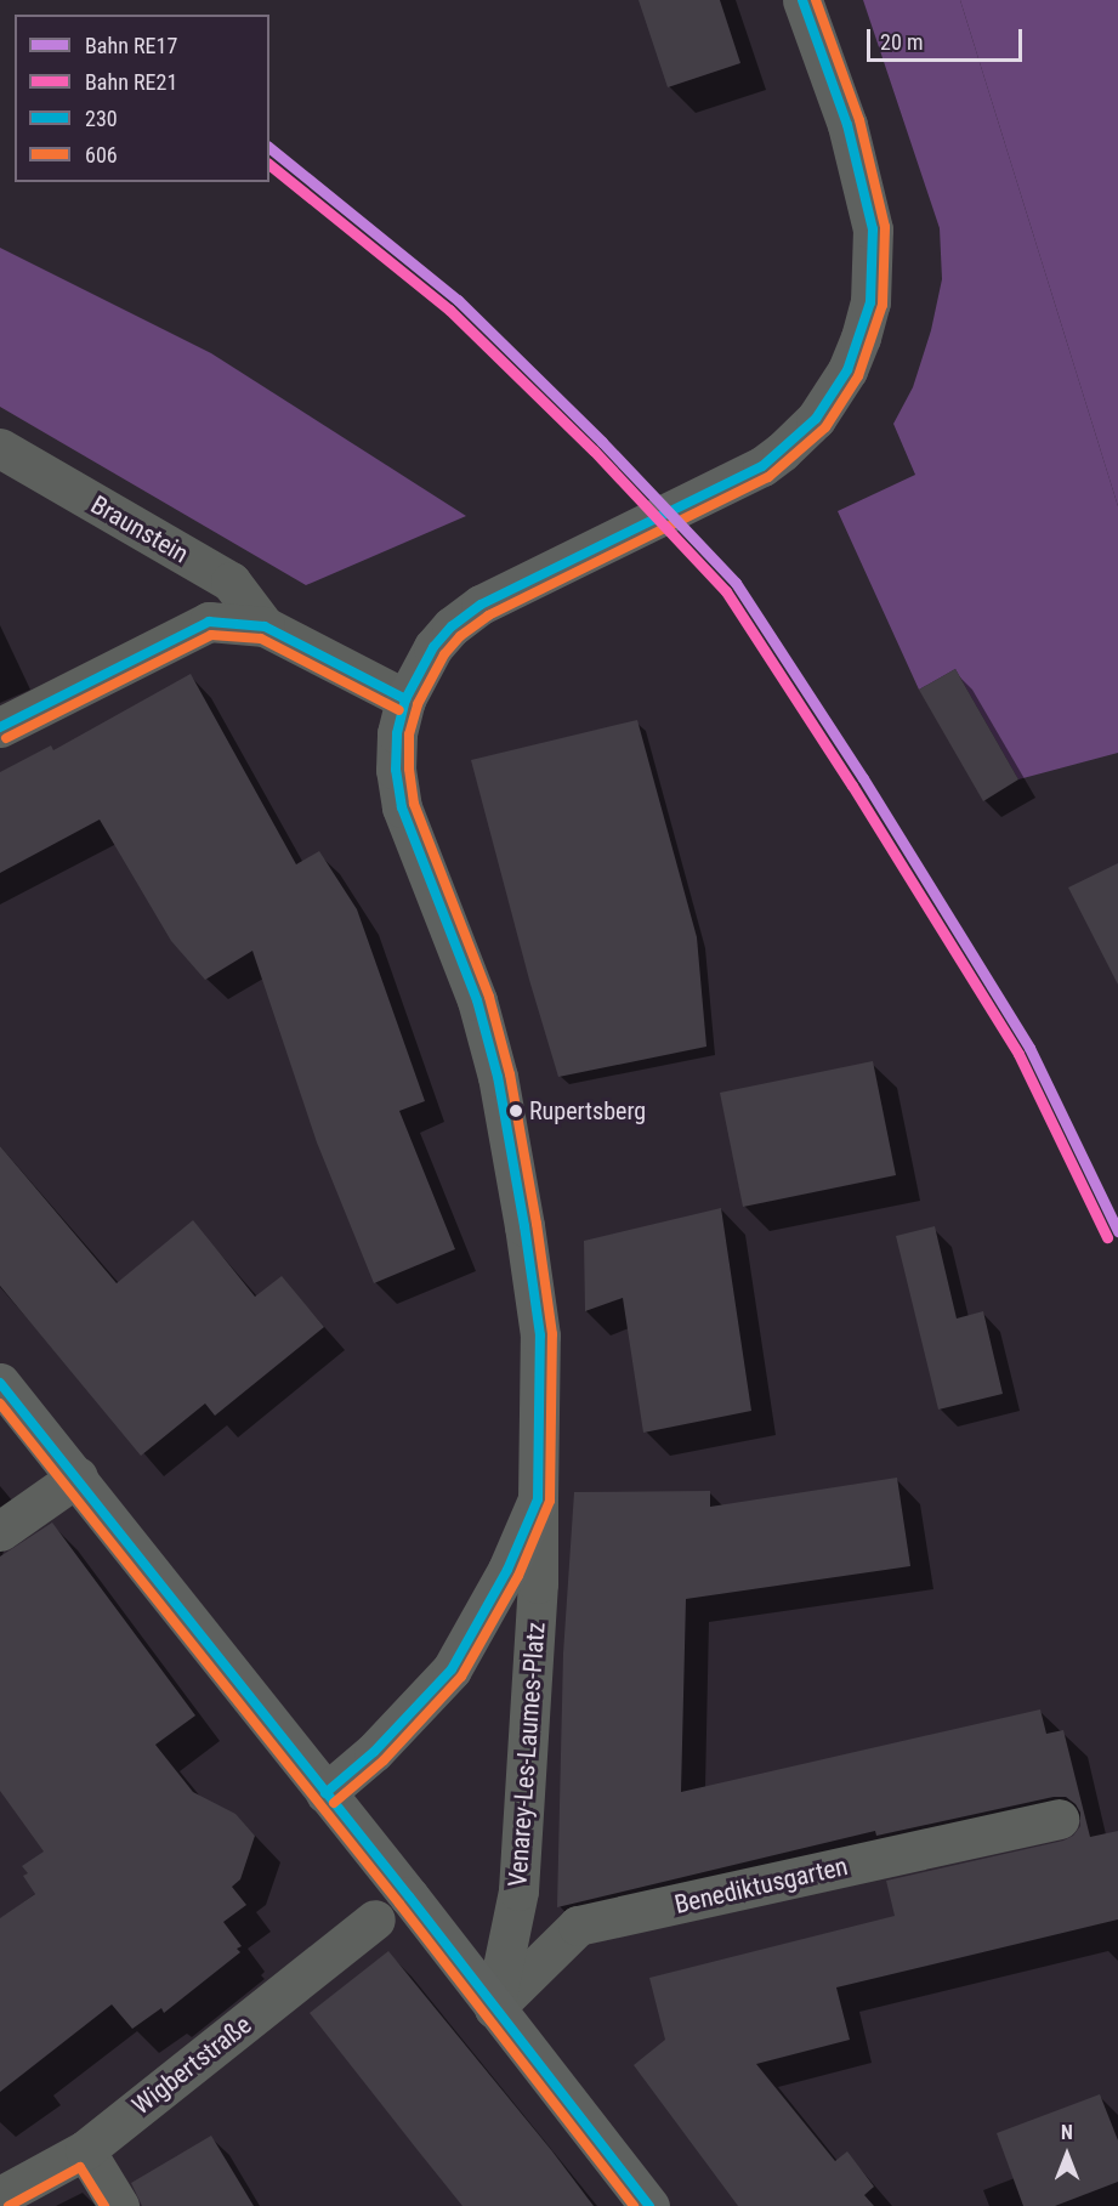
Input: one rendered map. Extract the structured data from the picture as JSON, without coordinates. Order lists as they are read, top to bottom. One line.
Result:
{"streets":{"street":["Braunstein","Venarey-Les-Laumes-Platz","Benediktusgarten","Wigbertstraße"]},"crossings":[["Venarey-Les-Laumes-Platz","Benediktusgarten"]],"places":["Rupertsberg"],"lines":["transit line 230","transit line 606","rail line RE17","rail line RE21"],"legend":["Bahn RE17","Bahn RE21","230","606"],"scale_bar":"20 m","north":"top"}
